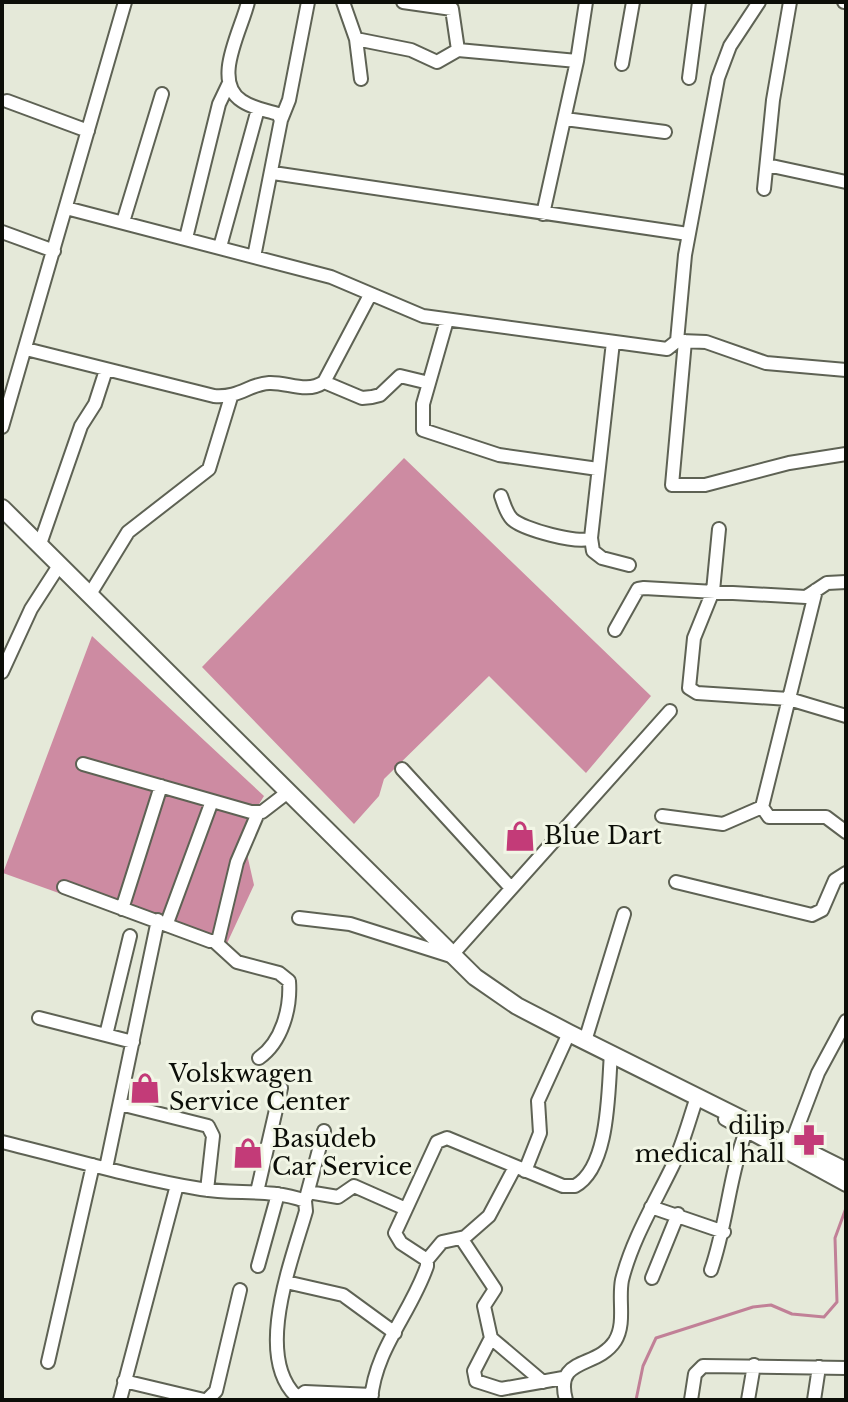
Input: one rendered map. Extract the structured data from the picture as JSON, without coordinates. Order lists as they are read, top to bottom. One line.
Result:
{"places":{"shop":["Blue Dart","Volskwagen Service Center","Basudeb Car Service"],"pharmacy":["dilip medical hall"]}}
